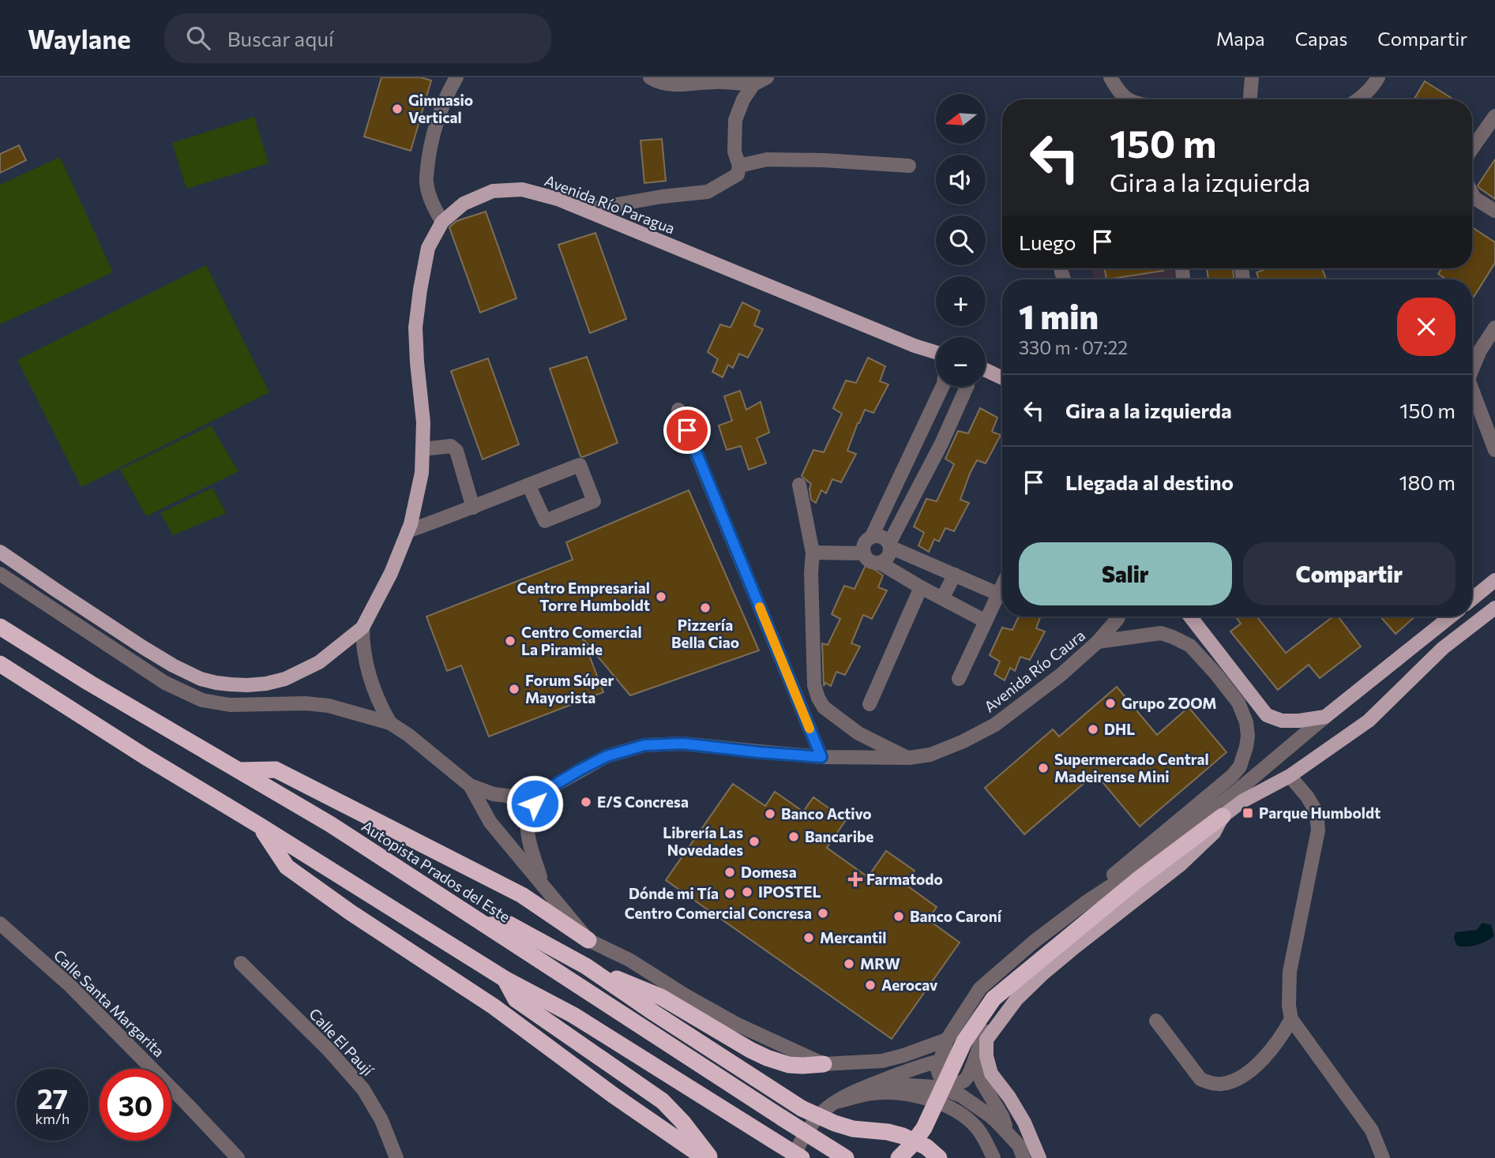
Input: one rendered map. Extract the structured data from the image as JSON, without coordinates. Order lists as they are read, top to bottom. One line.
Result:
{"streets":{"highway":["Autopista Prados del Este"],"main road":["Avenida Río Paragua"],"street":["Avenida Río Caura","Calle Santa Margarita","Calle El Paují"]},"places":{"other":["Gimnasio Vertical","Centro Empresarial Torre Humboldt","Pizzería Bella Ciao","Centro Comercial La Piramide","Forum Súper Mayorista","Grupo ZOOM","DHL","Supermercado Central Madeirense Mini","E/S Concresa","Banco Activo","Bancaribe","Librería Las Novedades","Domesa","IPOSTEL","Dónde mi Tía","Centro Comercial Concresa","Banco Caroní","Mercantil","MRW","Aerocav"],"transit":["Parque Humboldt"],"health":["Farmatodo"]},"north":"left","page":{"header":"Waylane","search":"Buscar aquí","nav":["Mapa","Capas","Compartir"],"map_buttons":["+","−"],"turn":["150 m","Gira a la izquierda"],"then":"Luego","heading":["1 min","330 m · 07:22"],"list":[{"name":"Gira a la izquierda","value":"150 m"},{"name":"Llegada al destino","value":"180 m"}],"buttons":["Salir","Compartir"],"speed":"27 km/h","limit":"30"}}
